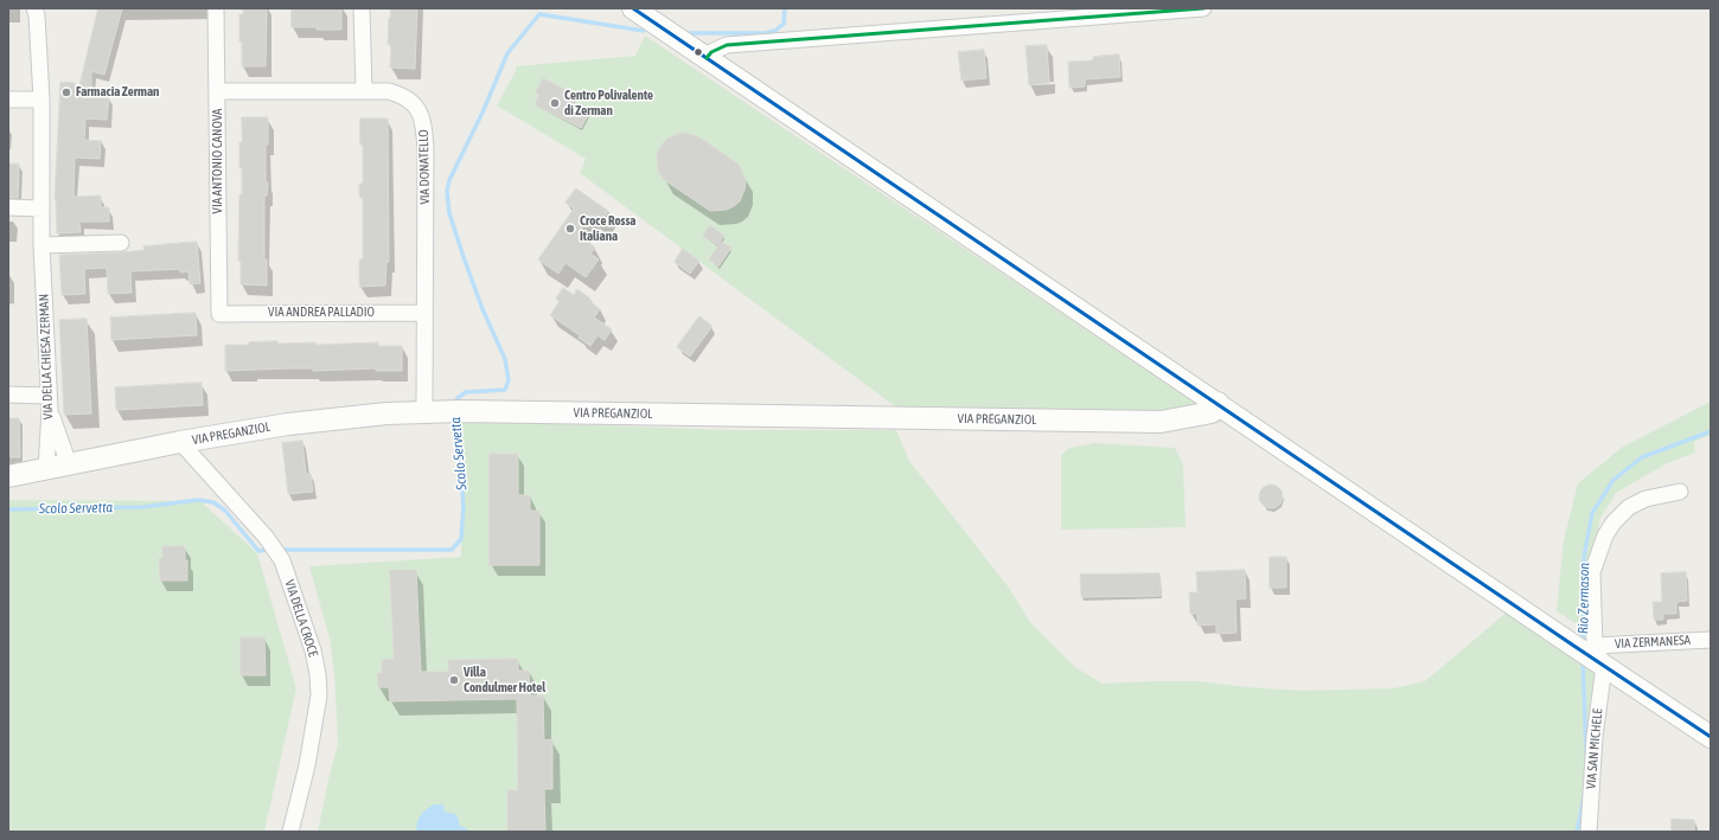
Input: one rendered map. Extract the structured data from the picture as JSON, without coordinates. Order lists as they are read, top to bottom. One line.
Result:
{"streets":{"main road":["VIA PREGANZIOL","VIA ZERMANESA"],"street":["VIA ANTONIO CANOVA","VIA DONATELLO","VIA ANDREA PALLADIO","VIA DELLA CHIESA ZERMAN","VIA DELLA CROCE","VIA SAN MICHELE"]},"crossings":[["VIA ANTONIO CANOVA","VIA DONATELLO"],["VIA ANTONIO CANOVA","VIA ANDREA PALLADIO"],["VIA DONATELLO","VIA ANDREA PALLADIO"],["VIA DONATELLO","VIA PREGANZIOL"],["VIA DELLA CHIESA ZERMAN","VIA PREGANZIOL"],["VIA PREGANZIOL","VIA DELLA CROCE"],["VIA PREGANZIOL","VIA ZERMANESA"],["VIA ZERMANESA","VIA SAN MICHELE"]],"water":["Scolo Servetta","Rio Zermason"],"places":["Farmacia Zerman","Centro Polivalente di Zerman","Croce Rossa Italiana","Villa Condulmer Hotel"]}
